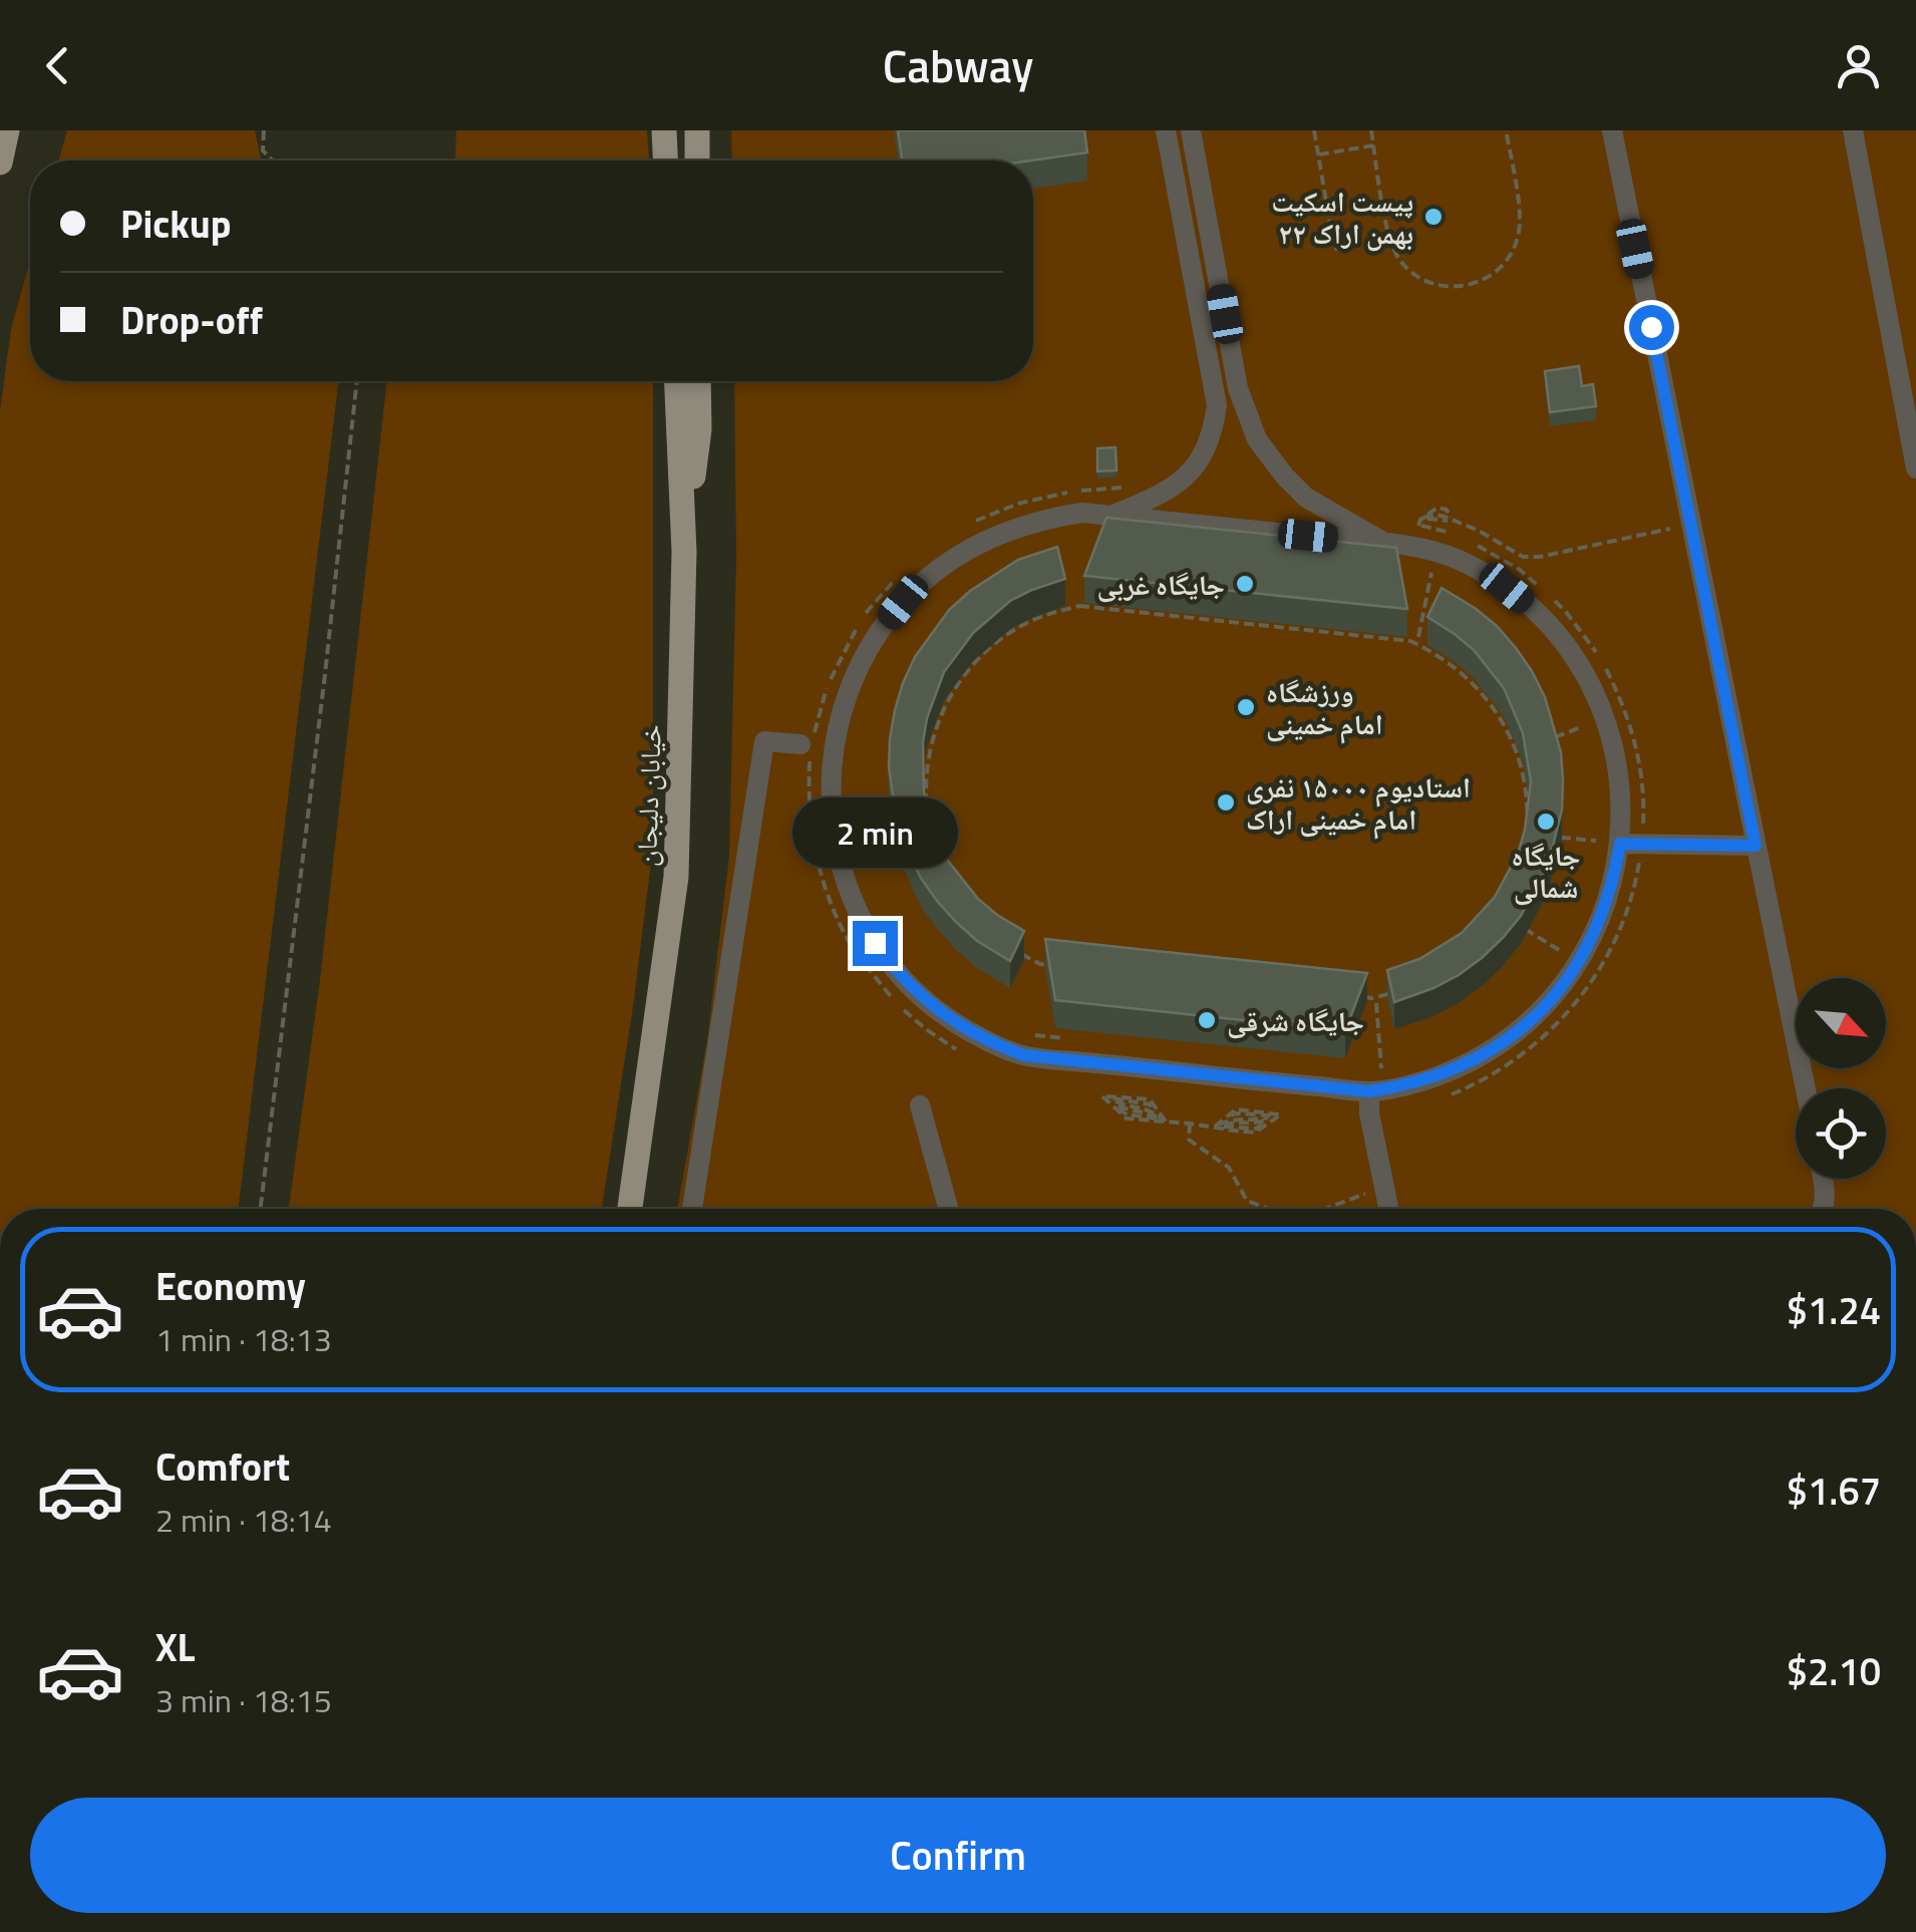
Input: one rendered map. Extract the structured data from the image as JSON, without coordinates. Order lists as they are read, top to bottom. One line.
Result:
{"streets":{"main road":["خیابان دلیجان"]},"places":["پیست اسکیت ۲۲ بهمن اراک","جایگاه غربی","ورزشگاه امام خمینی","استادیوم ۱۵۰۰۰ نفری امام خمینی اراک","جایگاه شمالی","جایگاه شرقی"],"north":"bottom right","page":{"header":"Cabway","banner":["Pickup","Drop-off"],"bubble":"2 min","list":[{"name":"Economy","note":"1 min · 18:13","value":"$1.24"},{"name":"Comfort","note":"2 min · 18:14","value":"$1.67"},{"name":"XL","note":"3 min · 18:15","value":"$2.10"}],"buttons":"Confirm"}}
